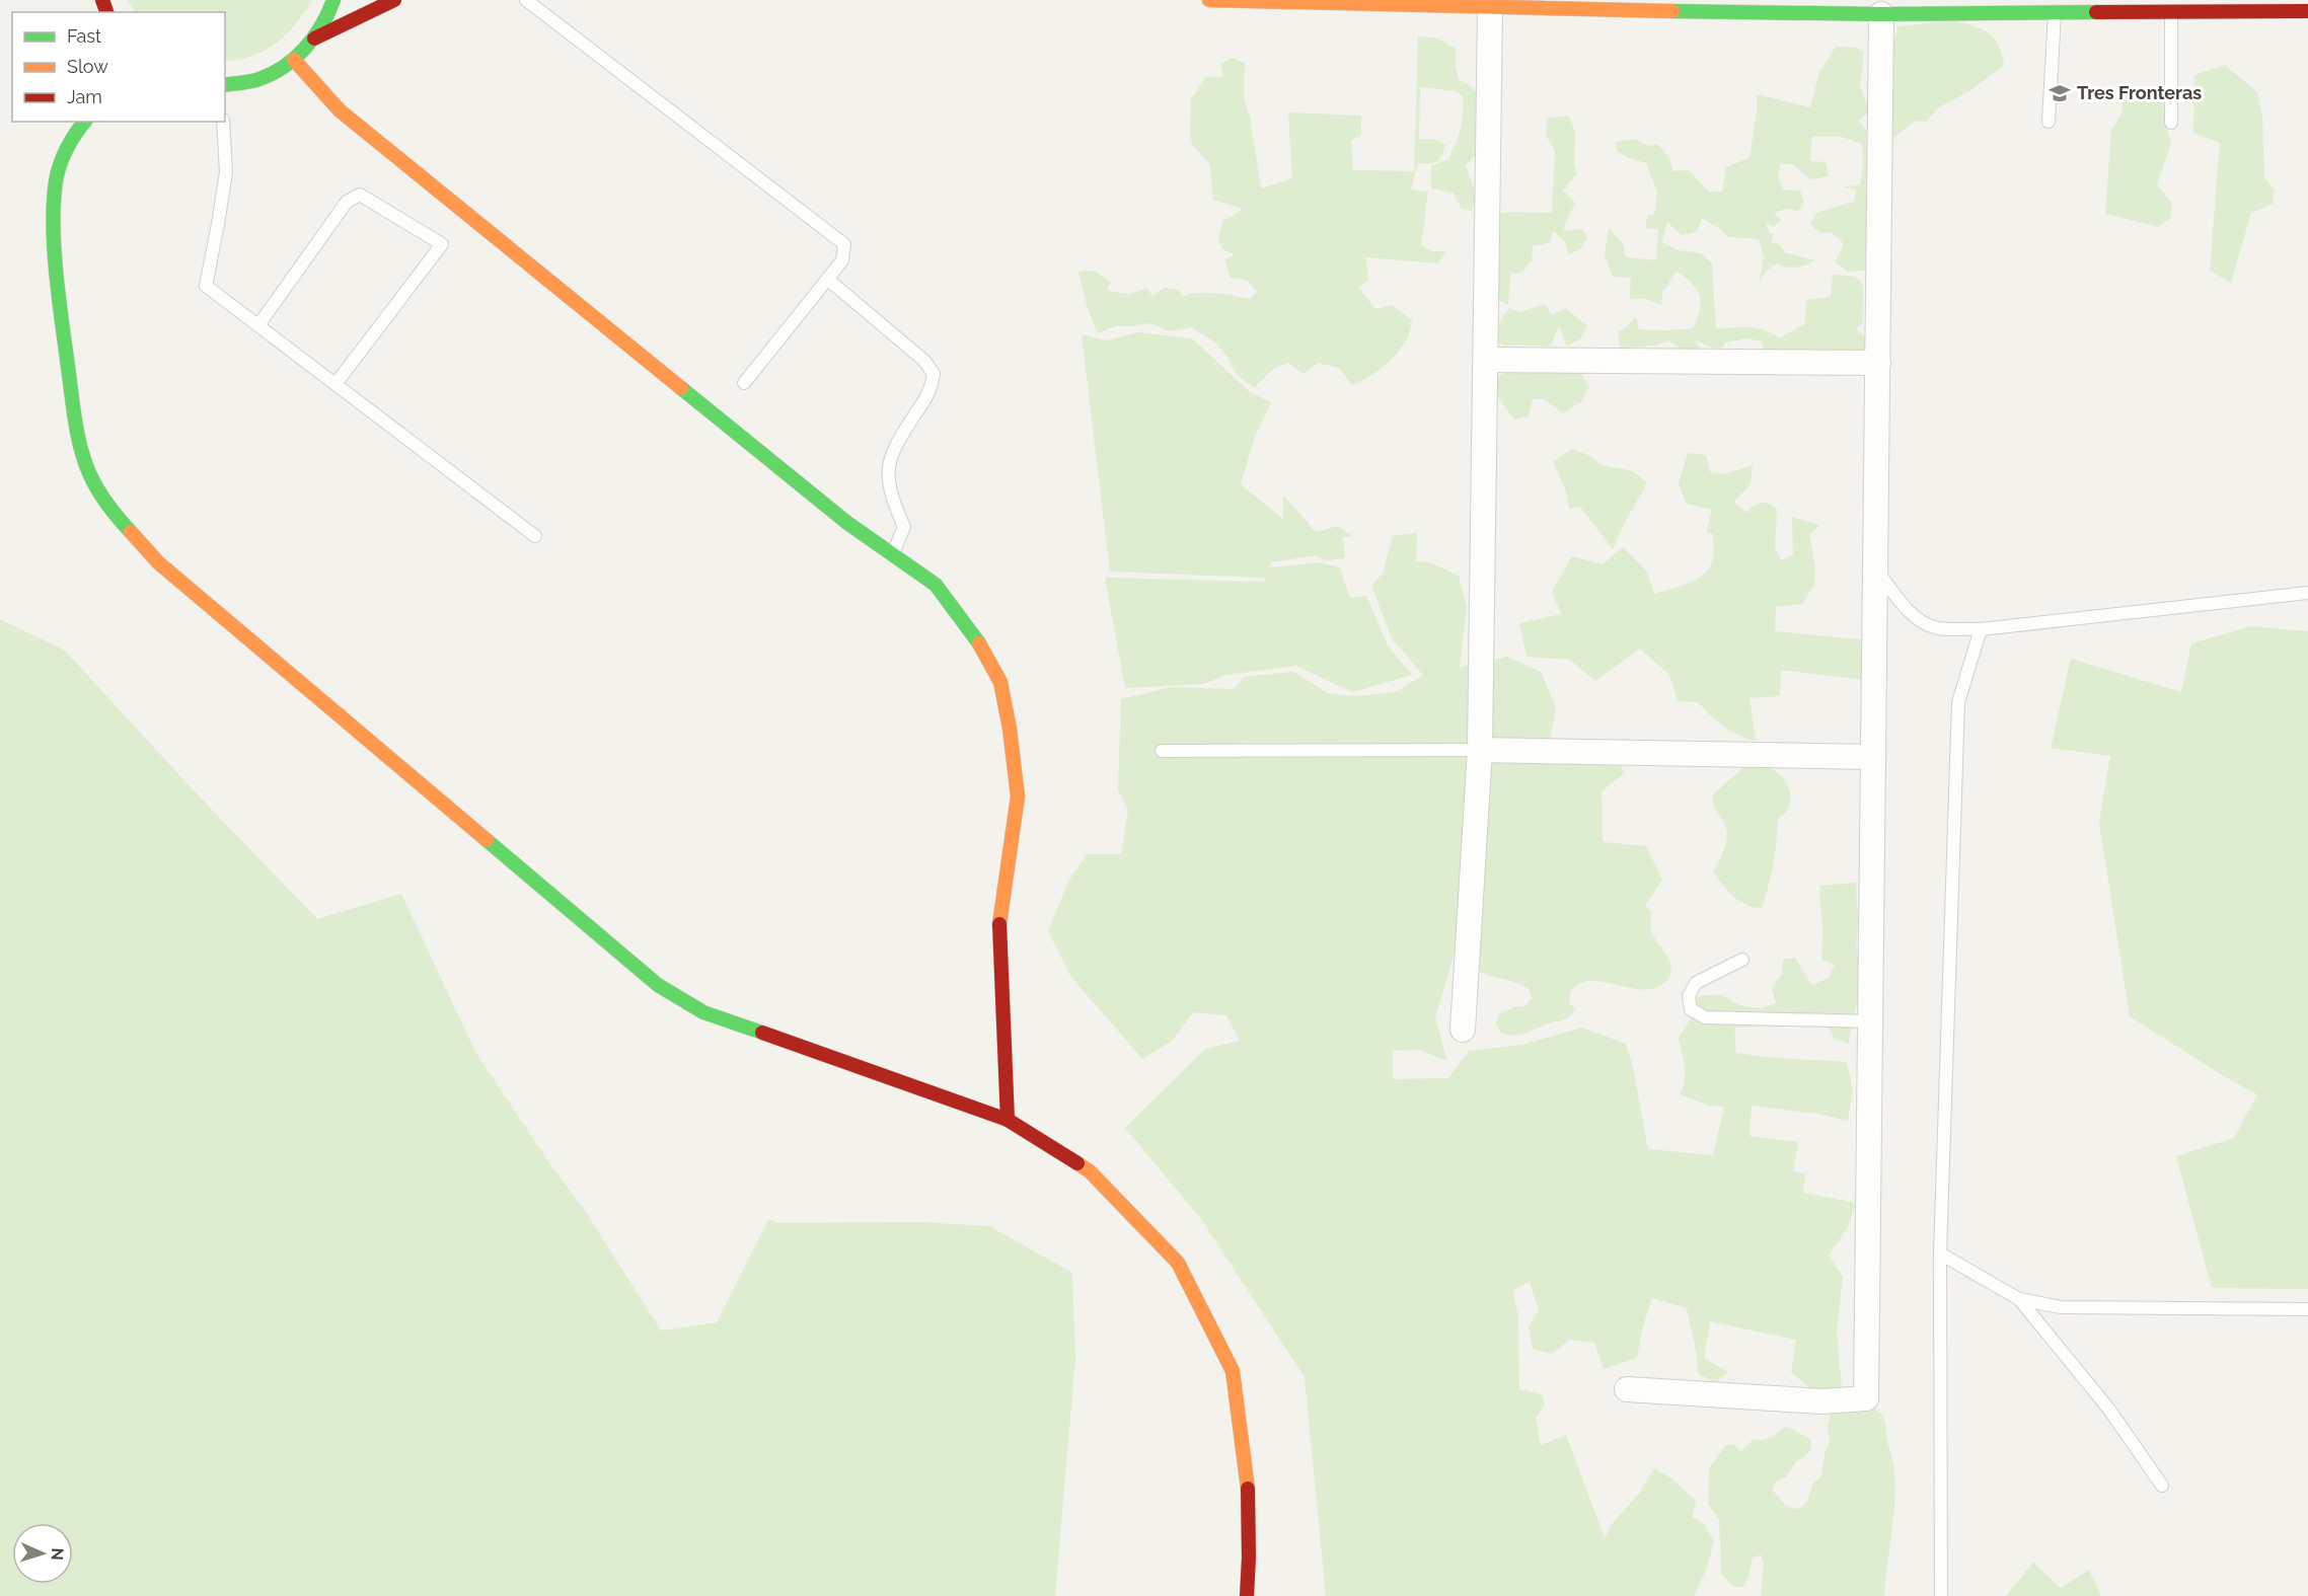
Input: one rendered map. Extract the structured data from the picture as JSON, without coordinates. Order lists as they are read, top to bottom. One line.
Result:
{"places":{"school or university":["Tres Fronteras"]},"legend":["Fast","Slow","Jam"],"north":"right"}
